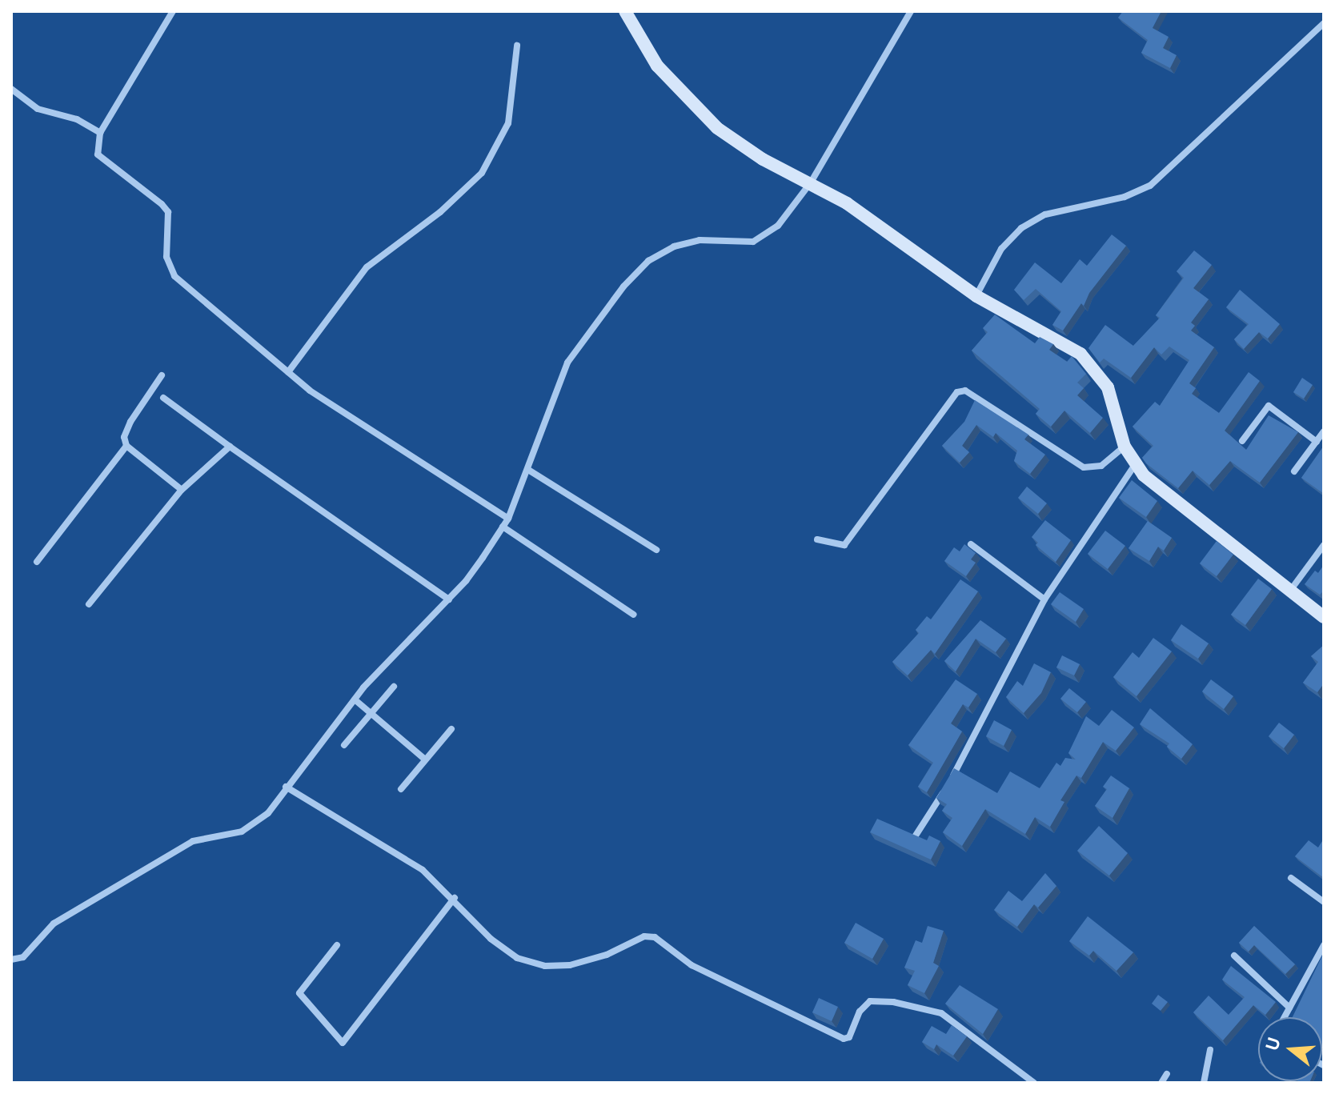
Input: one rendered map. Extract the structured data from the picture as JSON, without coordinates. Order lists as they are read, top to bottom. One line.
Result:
{"north":"left"}
